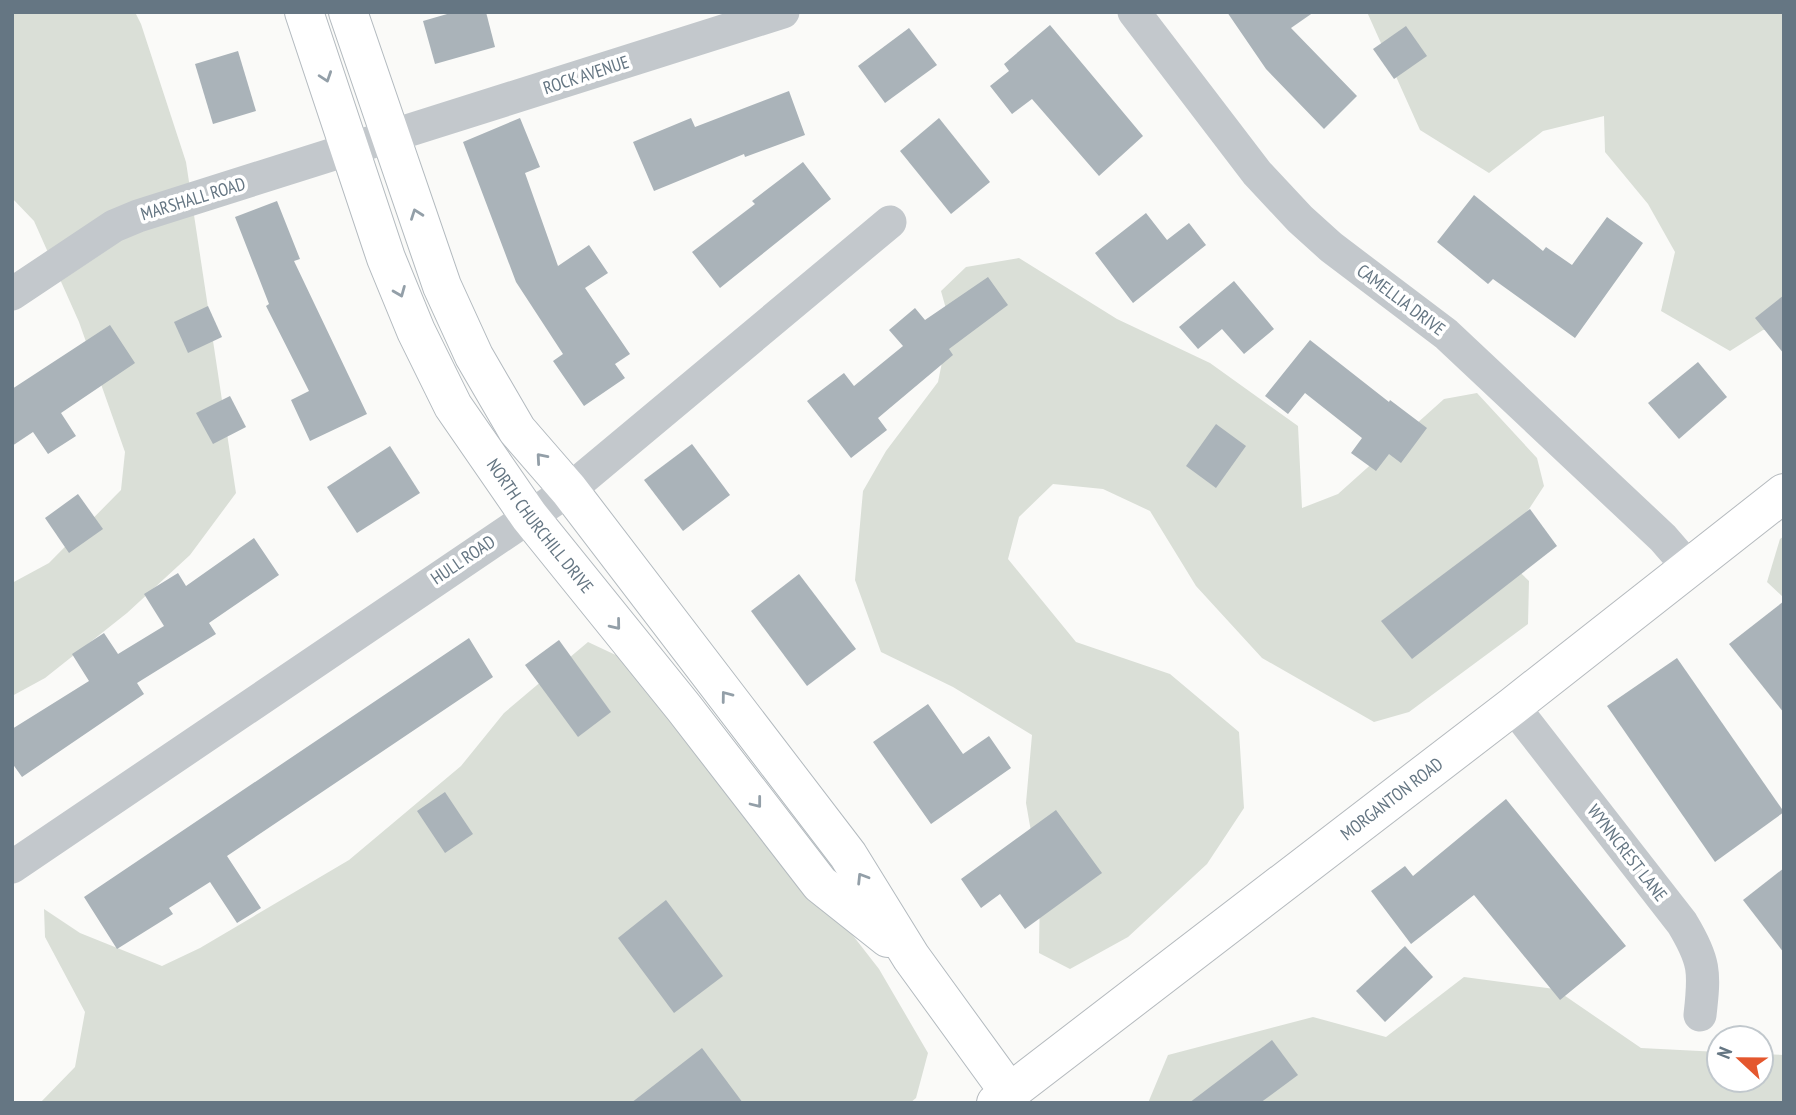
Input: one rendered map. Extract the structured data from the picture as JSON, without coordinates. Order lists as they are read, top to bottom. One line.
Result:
{"streets":{"street":["ROCK AVENUE","MARSHALL ROAD","CAMELLIA DRIVE","NORTH CHURCHILL DRIVE","HULL ROAD","MORGANTON ROAD","WYNNCREST LANE"]},"crossings":[["ROCK AVENUE","MARSHALL ROAD"],["ROCK AVENUE","NORTH CHURCHILL DRIVE"],["MARSHALL ROAD","NORTH CHURCHILL DRIVE"],["CAMELLIA DRIVE","MORGANTON ROAD"],["NORTH CHURCHILL DRIVE","HULL ROAD"],["NORTH CHURCHILL DRIVE","MORGANTON ROAD"],["MORGANTON ROAD","WYNNCREST LANE"]],"north":"left"}
